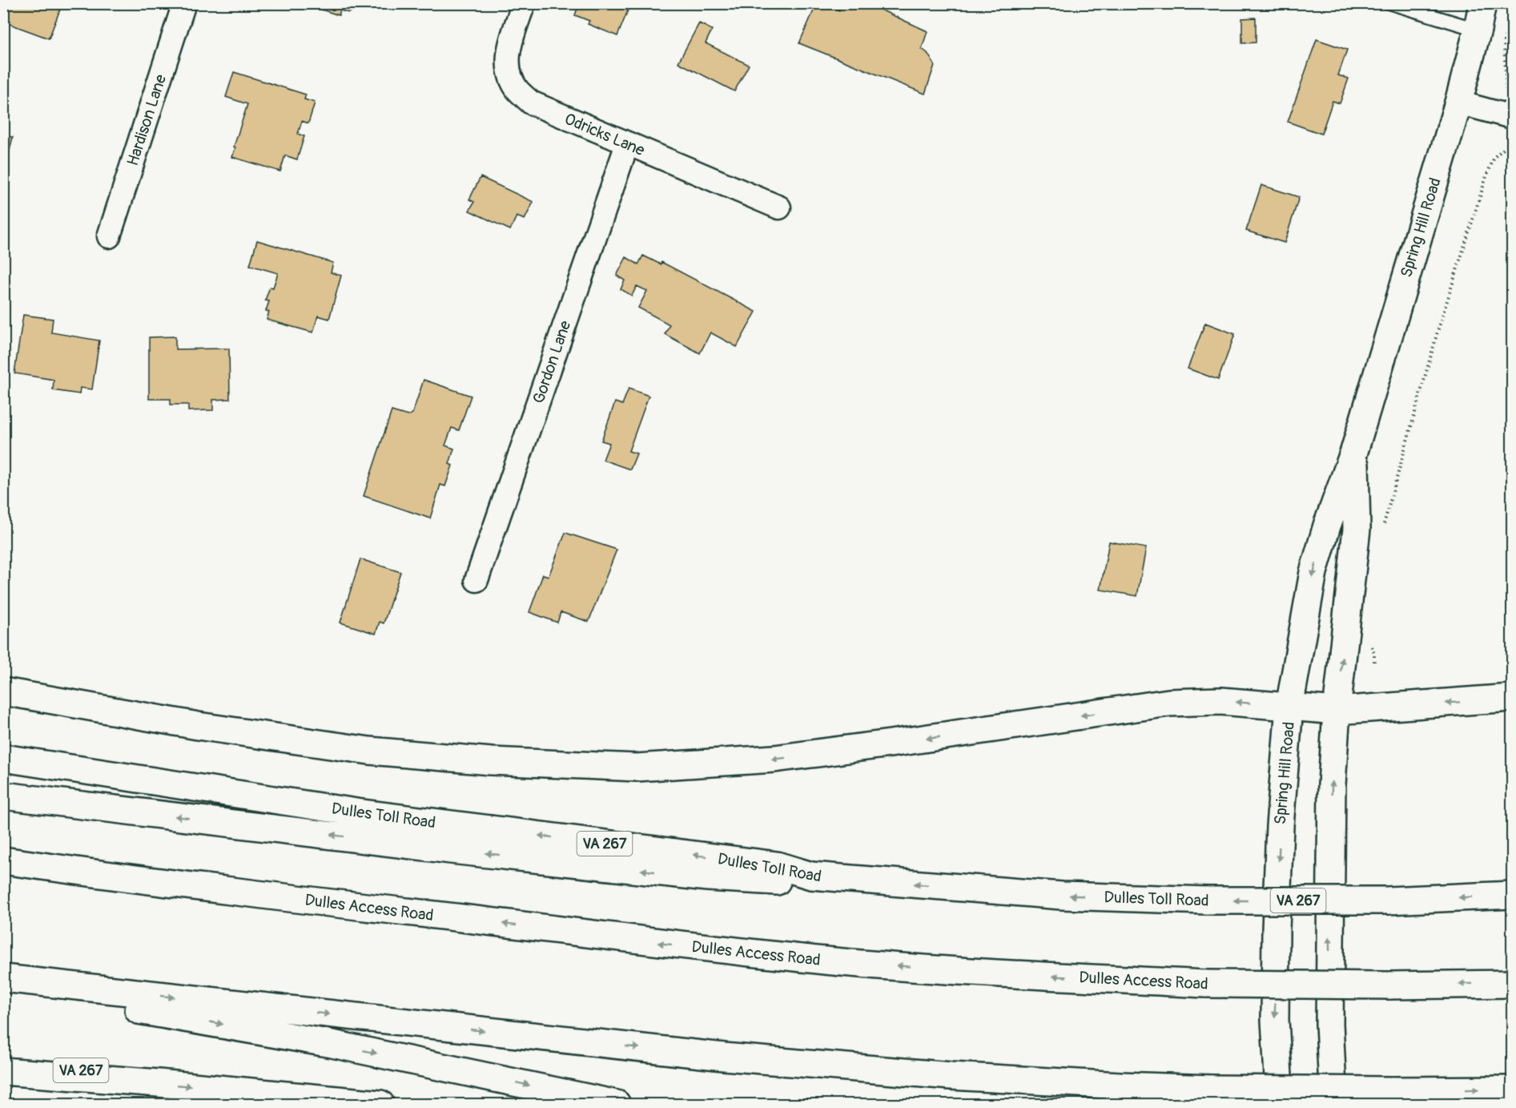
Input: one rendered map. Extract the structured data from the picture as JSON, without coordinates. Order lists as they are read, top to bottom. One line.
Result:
{"streets":{"main road":["Spring Hill Road","Dulles Toll Road","VA 267","Dulles Access Road"],"street":["Hardison Lane","Odricks Lane","Gordon Lane"]},"crossings":[["Odricks Lane","Gordon Lane"]]}
